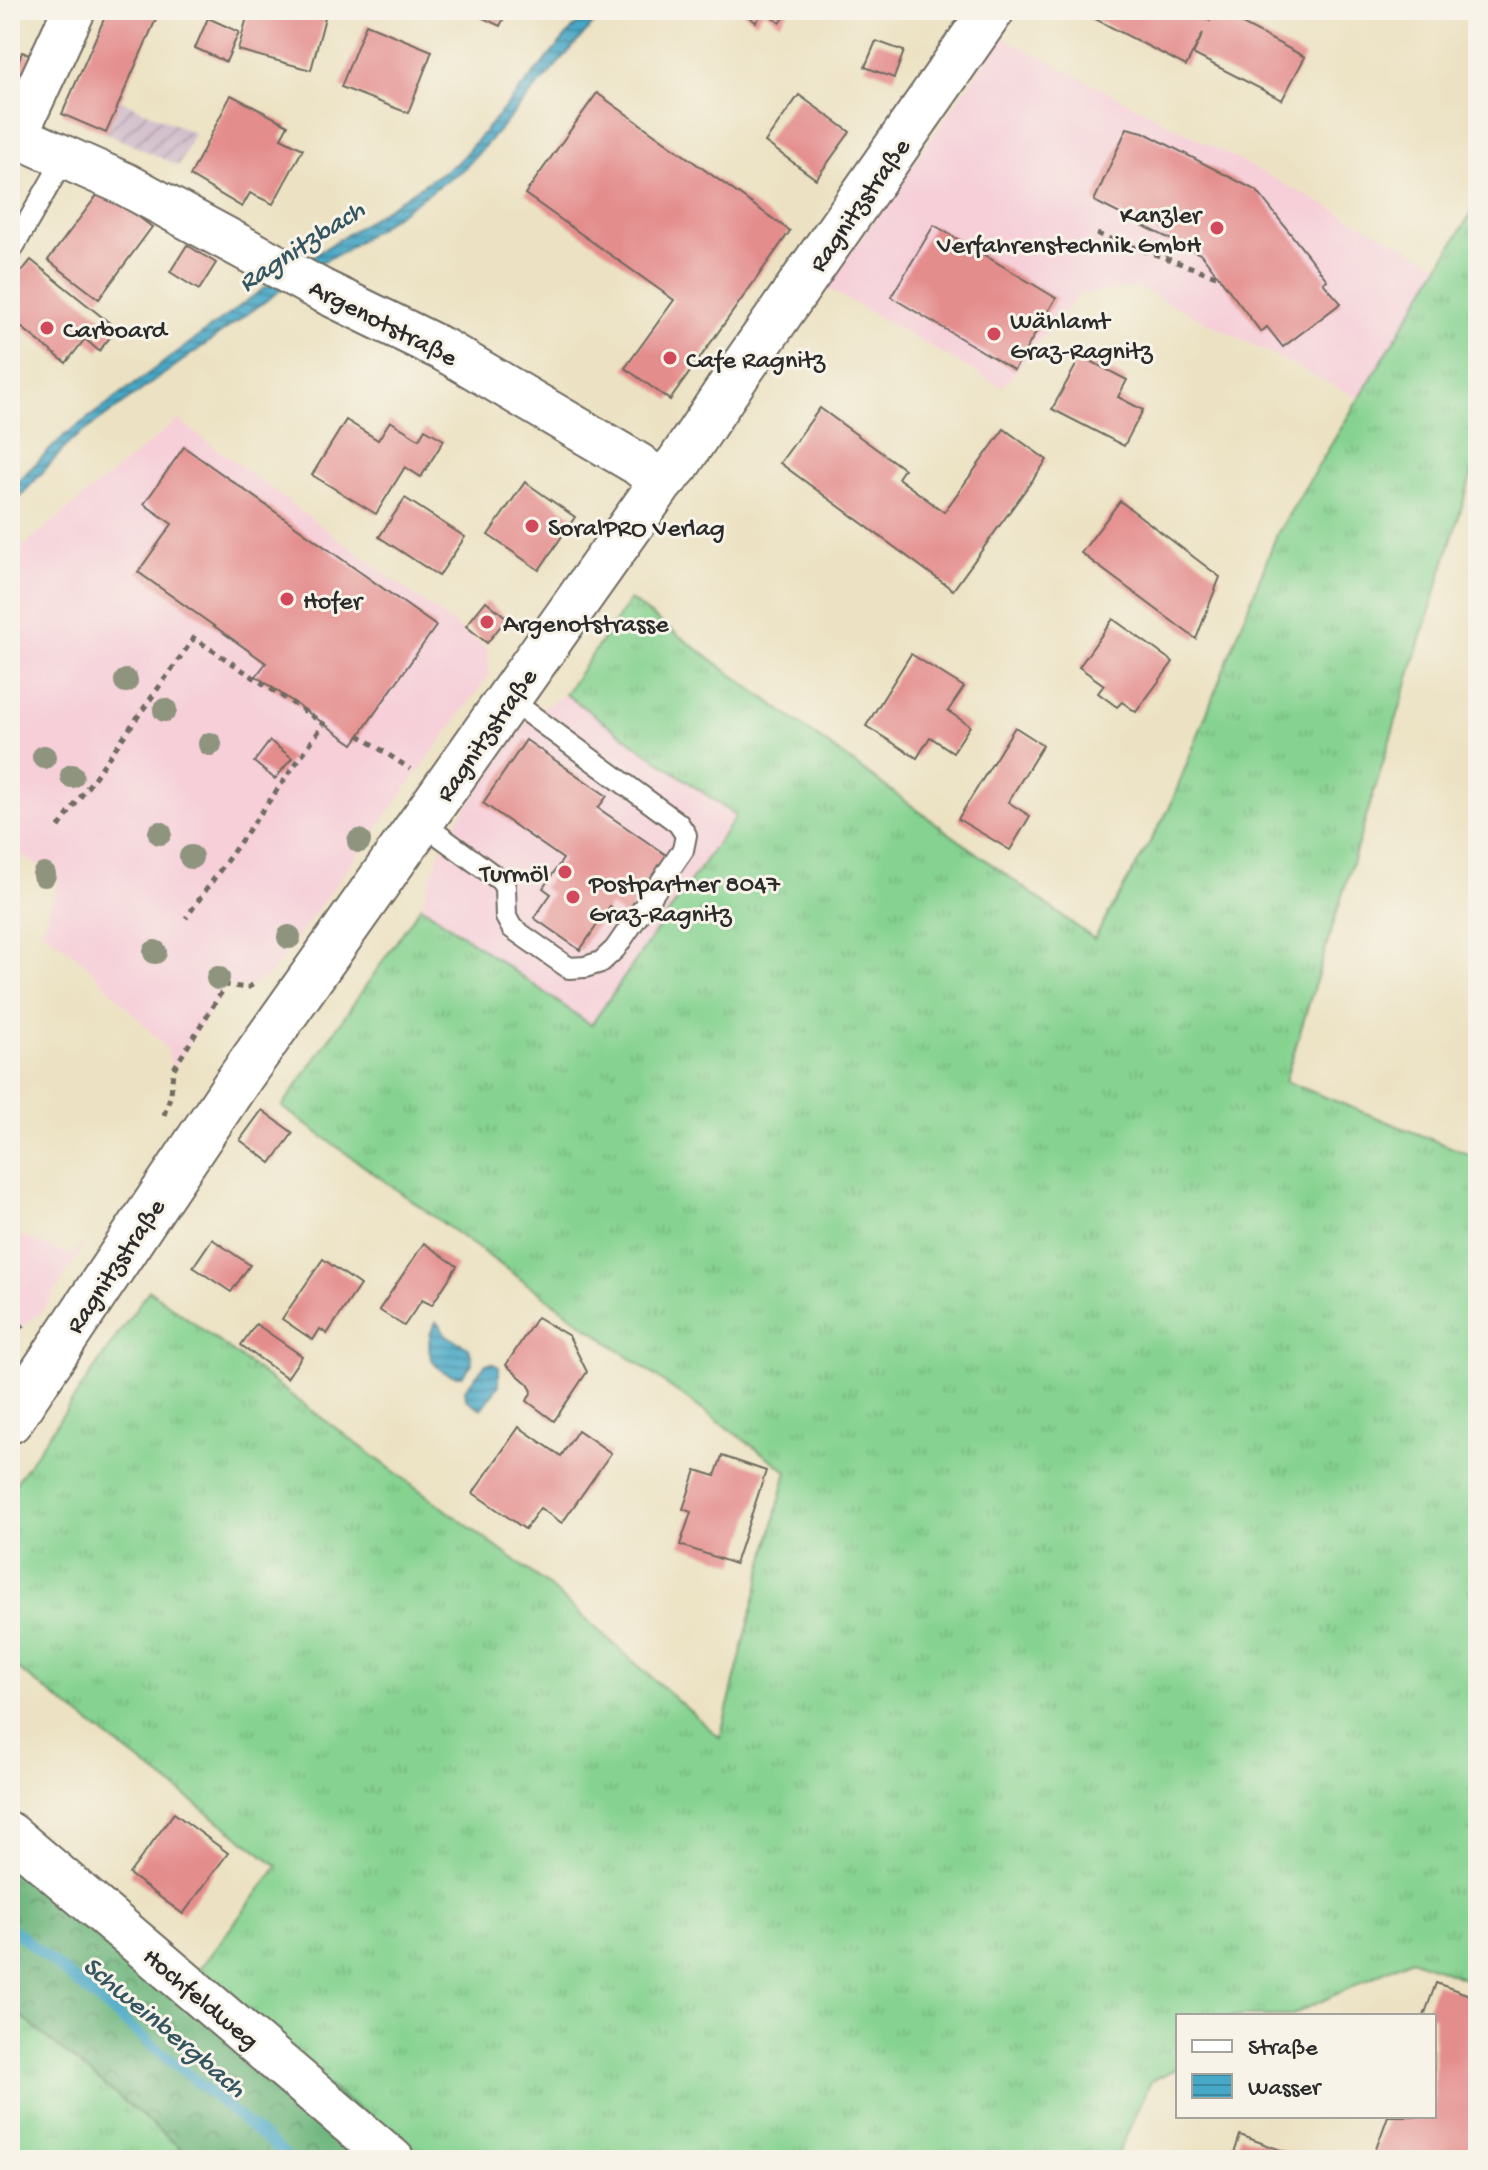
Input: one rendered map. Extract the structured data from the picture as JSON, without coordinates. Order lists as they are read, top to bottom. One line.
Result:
{"streets":{"main road":["Ragnitzstraße"],"street":["Argenotstraße","Hochfeldweg"]},"crossings":[["Ragnitzstraße","Argenotstraße"]],"water":["Ragnitzbach","Schweinbergbach"],"places":["Kanzler Verfahrenstechnik GmbH","Carboard","Wählamt Graz-Ragnitz","Cafe Ragnitz","SoralPRO Verlag","Hofer","Argenotstrasse","Turmöl","Postpartner 8047 Graz-Ragnitz"],"legend":["Straße","Wasser"]}
